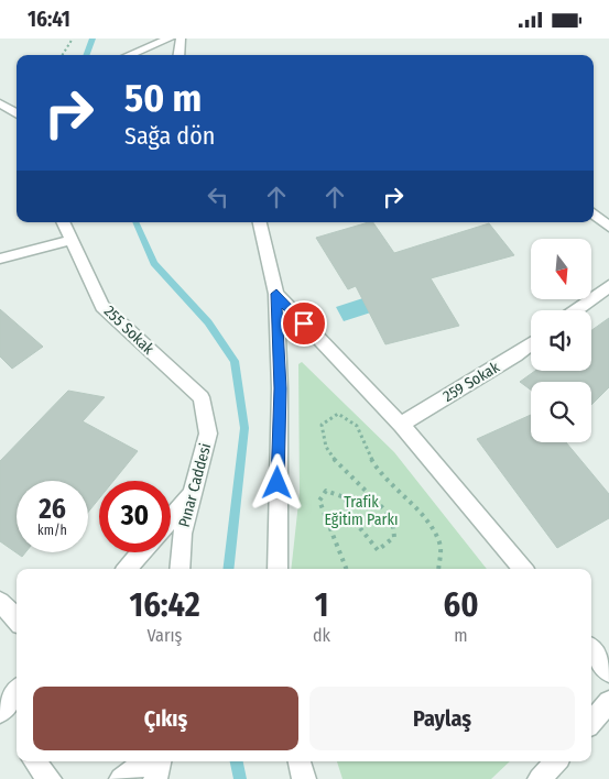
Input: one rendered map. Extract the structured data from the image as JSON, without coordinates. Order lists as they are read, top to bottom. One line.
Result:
{"streets":{"street":["255 Sokak","259 Sokak","Pınar Caddesi"]},"crossings":[["255 Sokak","Pınar Caddesi"]],"parks":["Trafik Eğitim Parkı"],"north":"bottom","page":{"status":"16:41","turn":["50 m","Sağa dön"],"speed":"26 km/h","limit":"30","eta":["16:42","Varış","1","dk","60","m"],"buttons":["Çıkış","Paylaş"]}}
